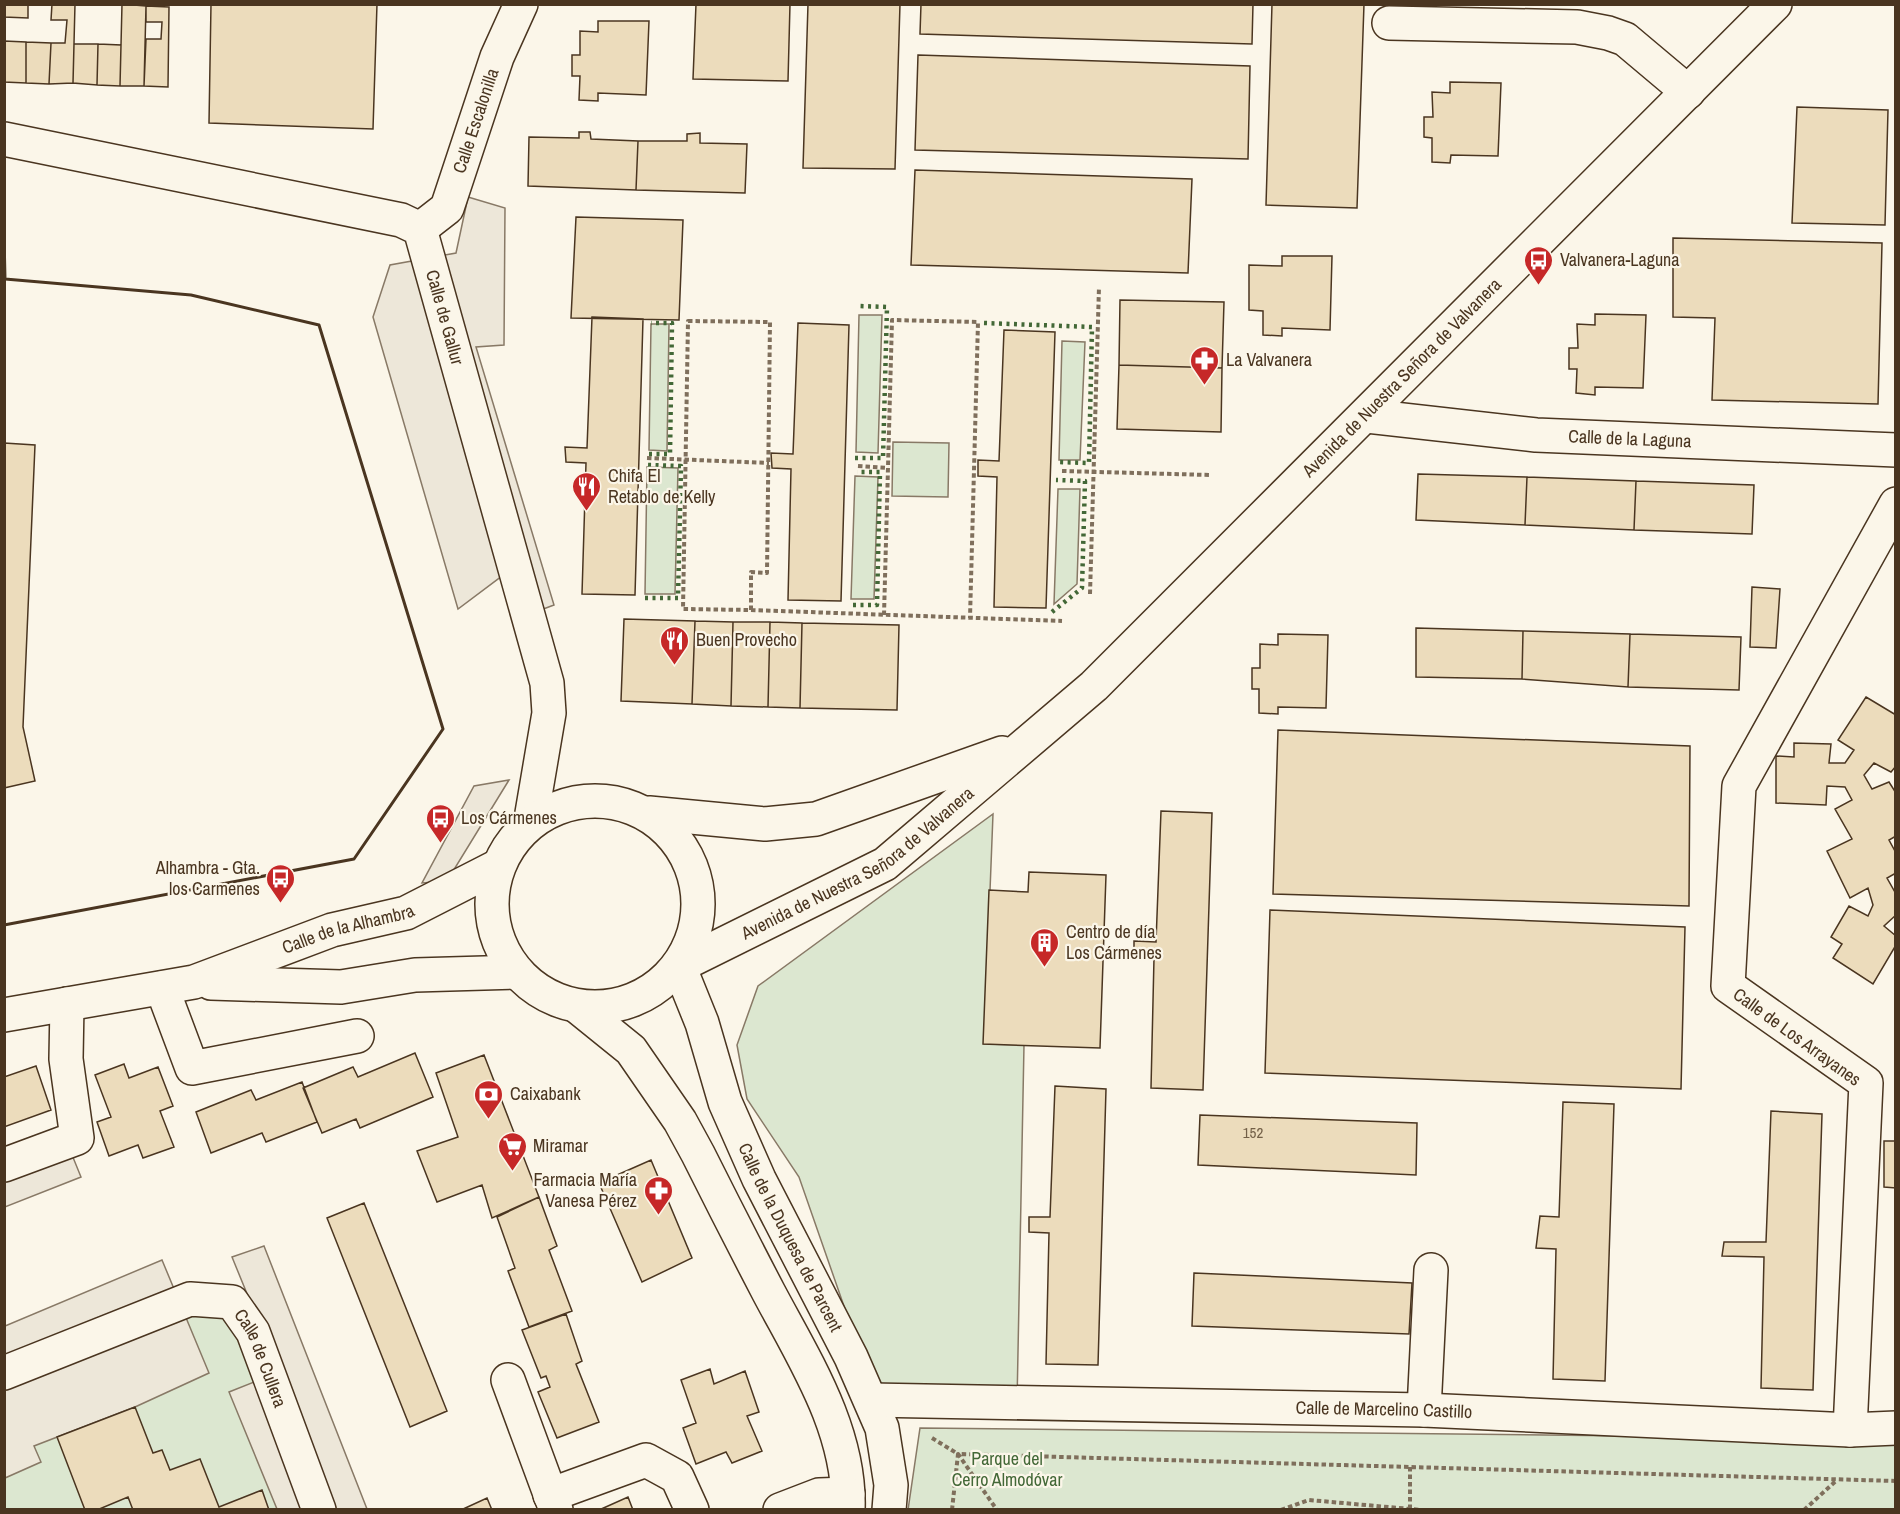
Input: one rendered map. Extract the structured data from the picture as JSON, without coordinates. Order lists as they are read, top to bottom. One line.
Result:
{"streets":{"street":["Calle Escalonilla","Calle de Gallur","Avenida de Nuestra Señora de Valvanera","Calle de la Laguna","Calle de la Alhambra","Calle de Los Arrayanes","Calle de la Duquesa de Parcent","Calle de Cullera","Calle de Marcelino Castillo"]},"crossings":[["Calle Escalonilla","Calle de Gallur"],["Calle de Gallur","Avenida de Nuestra Señora de Valvanera"],["Calle de Gallur","Calle de la Alhambra"],["Calle de Gallur","Calle de la Duquesa de Parcent"],["Avenida de Nuestra Señora de Valvanera","Calle de la Laguna"],["Avenida de Nuestra Señora de Valvanera","Calle de la Alhambra"],["Avenida de Nuestra Señora de Valvanera","Calle de la Duquesa de Parcent"],["Calle de la Alhambra","Calle de la Duquesa de Parcent"],["Calle de Los Arrayanes","Calle de Marcelino Castillo"],["Calle de la Duquesa de Parcent","Calle de Marcelino Castillo"]],"parks":["Parque del Cerro Almodóvar"],"places":{"bus stop":["Valvanera-Laguna","Los Cármenes","Alhambra - Gta. los Carmenes"],"pharmacy":["La Valvanera","Farmacia María Vanesa Pérez"],"restaurant":["Chifa El Retablo de Kelly","Buen Provecho"],"building":["Centro de día Los Cármenes"],"bank":["Caixabank"],"supermarket":["Miramar"]},"house_numbers":["152"]}
